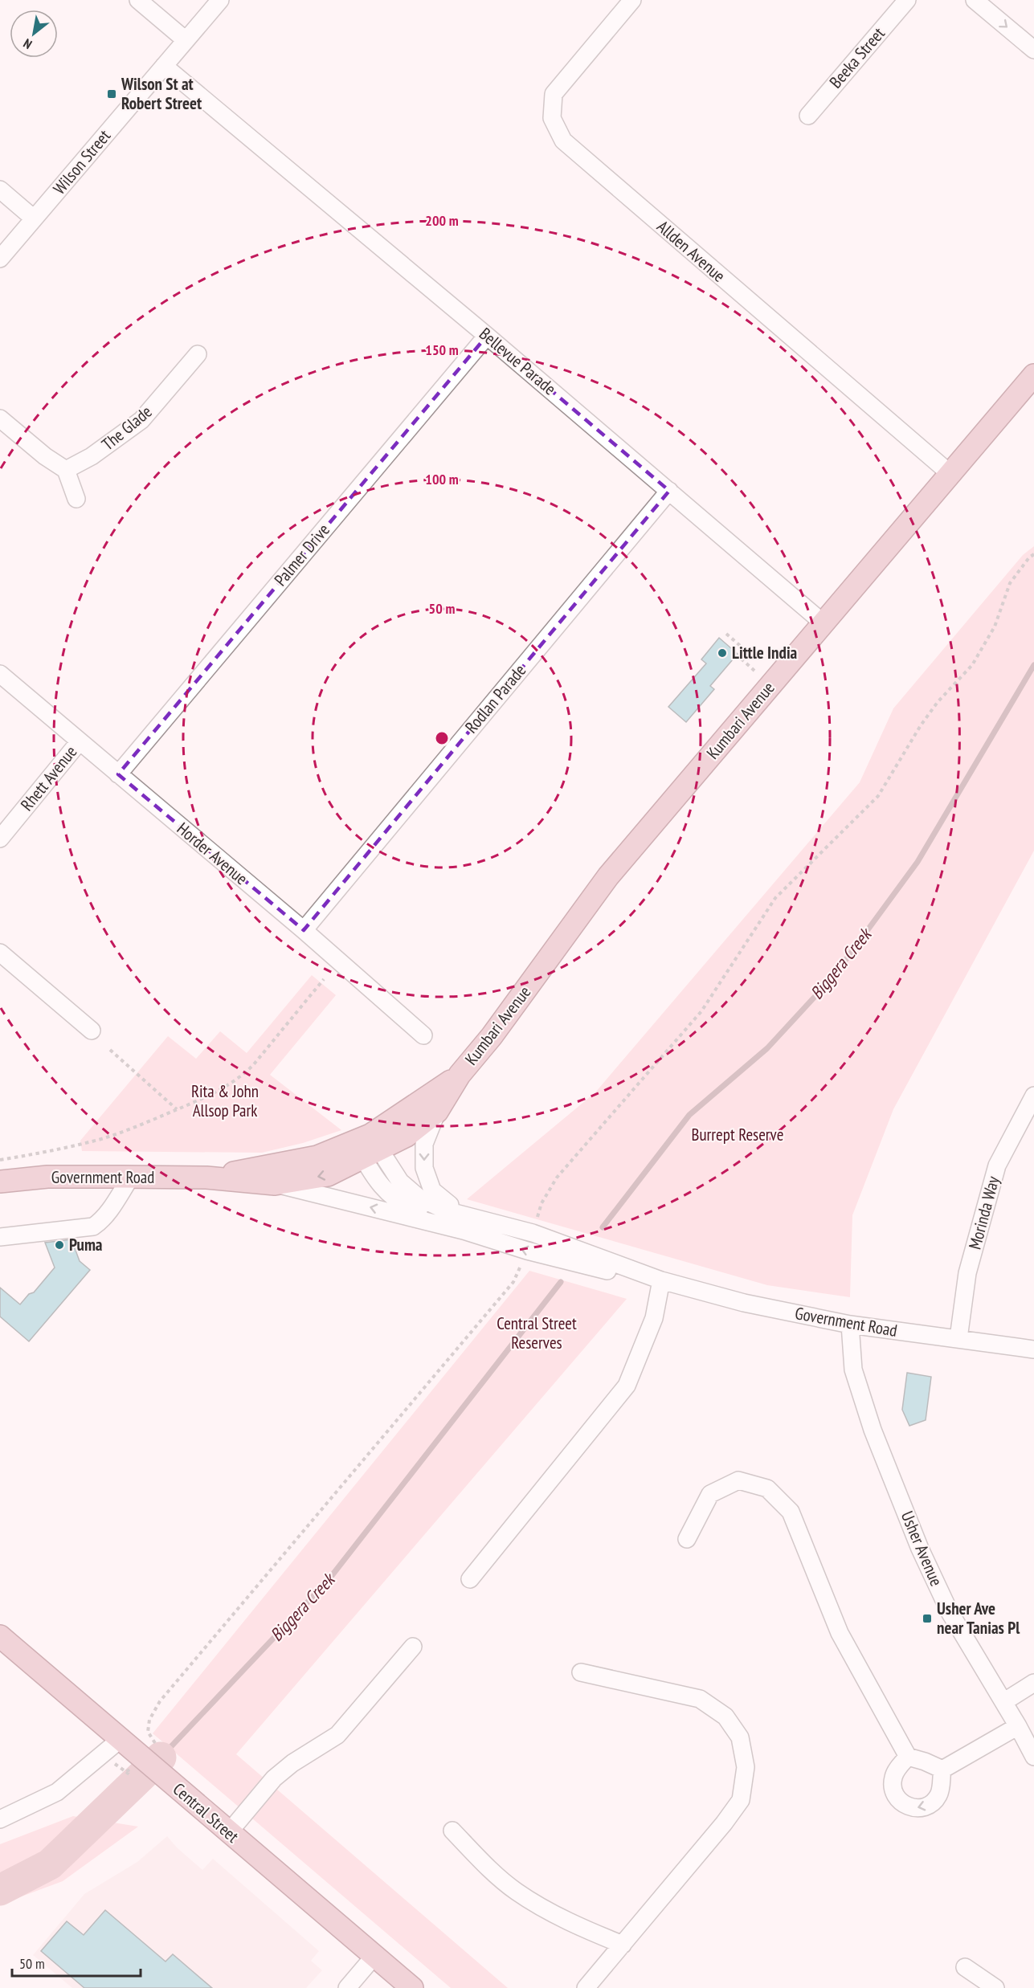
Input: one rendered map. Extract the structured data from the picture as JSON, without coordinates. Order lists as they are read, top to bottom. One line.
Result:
{"streets":{"main road":["Kumbari Avenue","Government Road","Central Street"],"street":["Beeka Street","Wilson Street","Allden Avenue","Bellevue Parade","The Glade","Palmer Drive","Rodlan Parade","Rhett Avenue","Horder Avenue","Morinda Way","Usher Avenue"]},"crossings":[["Wilson Street","Bellevue Parade"],["Allden Avenue","Kumbari Avenue"],["Bellevue Parade","Palmer Drive"],["Bellevue Parade","Rodlan Parade"],["Bellevue Parade","Kumbari Avenue"],["Palmer Drive","Horder Avenue"],["Rodlan Parade","Horder Avenue"],["Kumbari Avenue","Government Road"],["Rhett Avenue","Horder Avenue"],["Government Road","Morinda Way"],["Government Road","Usher Avenue"]],"water":["Biggera Creek"],"parks":["Rita & John Allsop Park","Burrept Reserve","Central Street Reserves"],"places":{"transit":["Wilson St at Robert Street","Usher Ave near Tanias Pl"],"other":["Little India","Puma"]},"scale_bar":"50 m","north":"bottom left","rings":["200 m","150 m","100 m","50 m"]}
